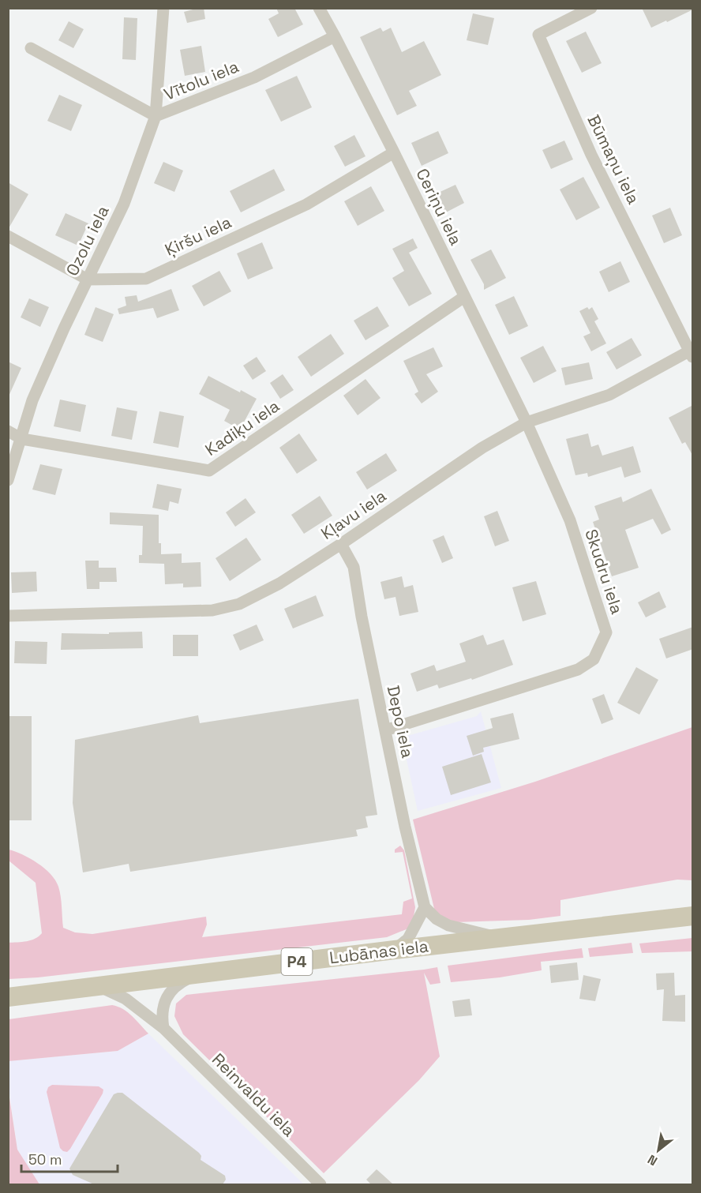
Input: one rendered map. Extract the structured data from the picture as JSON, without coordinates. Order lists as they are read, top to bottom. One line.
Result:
{"streets":{"main road":["Lubānas iela","P4"],"street":["Vītolu iela","Būmaņu iela","Ceriņu iela","Ķiršu iela","Ozolu iela","Kadiķu iela","Kļavu iela","Skudru iela","Depo iela","Reinvaldu iela"]},"crossings":[["Vītolu iela","Ceriņu iela"],["Vītolu iela","Ozolu iela"],["Būmaņu iela","Kļavu iela"],["Ceriņu iela","Ķiršu iela"],["Ceriņu iela","Kadiķu iela"],["Ceriņu iela","Kļavu iela"],["Ceriņu iela","Skudru iela"],["Ķiršu iela","Ozolu iela"],["Ozolu iela","Kadiķu iela"],["Kļavu iela","Skudru iela"],["Kļavu iela","Depo iela"],["Skudru iela","Depo iela"],["Lubānas iela","Reinvaldu iela"]],"scale_bar":"50 m","north":"bottom left"}
